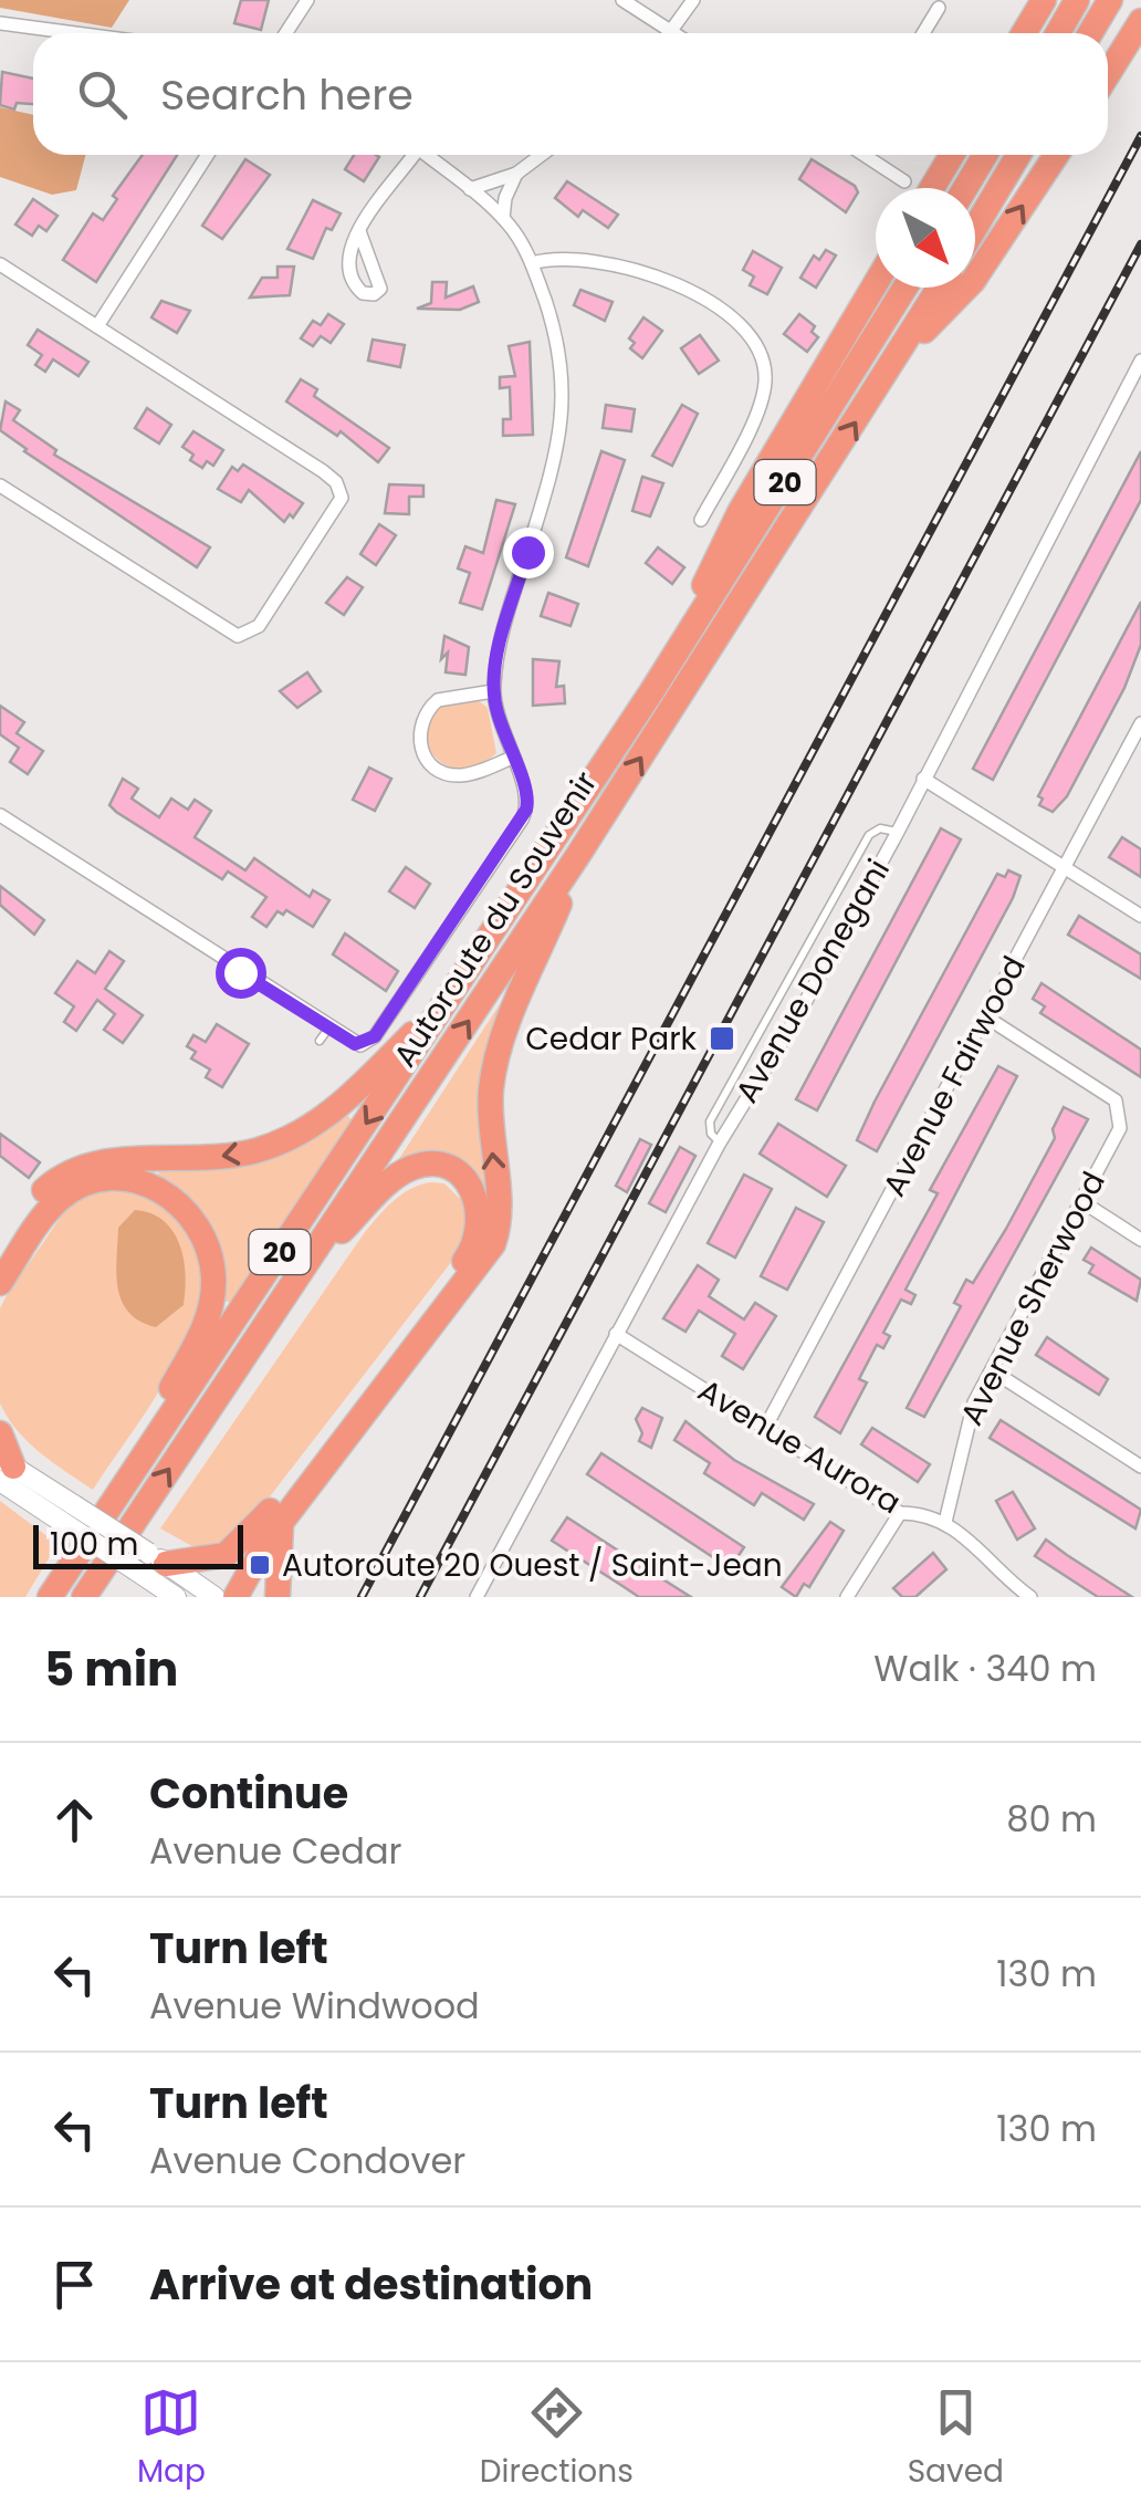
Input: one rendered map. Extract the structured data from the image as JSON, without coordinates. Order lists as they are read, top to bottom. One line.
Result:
{"streets":{"highway":["20","Autoroute du Souvenir"],"street":["Avenue Donegani","Avenue Fairwood","Avenue Sherwood","Avenue Aurora"]},"crossings":[["Avenue Donegani","Avenue Aurora"],["Avenue Fairwood","Avenue Sherwood"],["Avenue Fairwood","Avenue Aurora"],["Avenue Sherwood","Avenue Aurora"]],"places":{"transit":["Cedar Park","Autoroute 20 Ouest / Saint-Jean"]},"scale_bar":"100 m","north":"bottom right","page":{"search":"Search here","scale":"100 m","heading":["5 min","Walk · 340 m"],"list":[["Continue","Avenue Cedar","80 m"],["Turn left","Avenue Windwood","130 m"],["Turn left","Avenue Condover","130 m"],"Arrive at destination"],"nav":["Map","Directions","Saved"]}}
